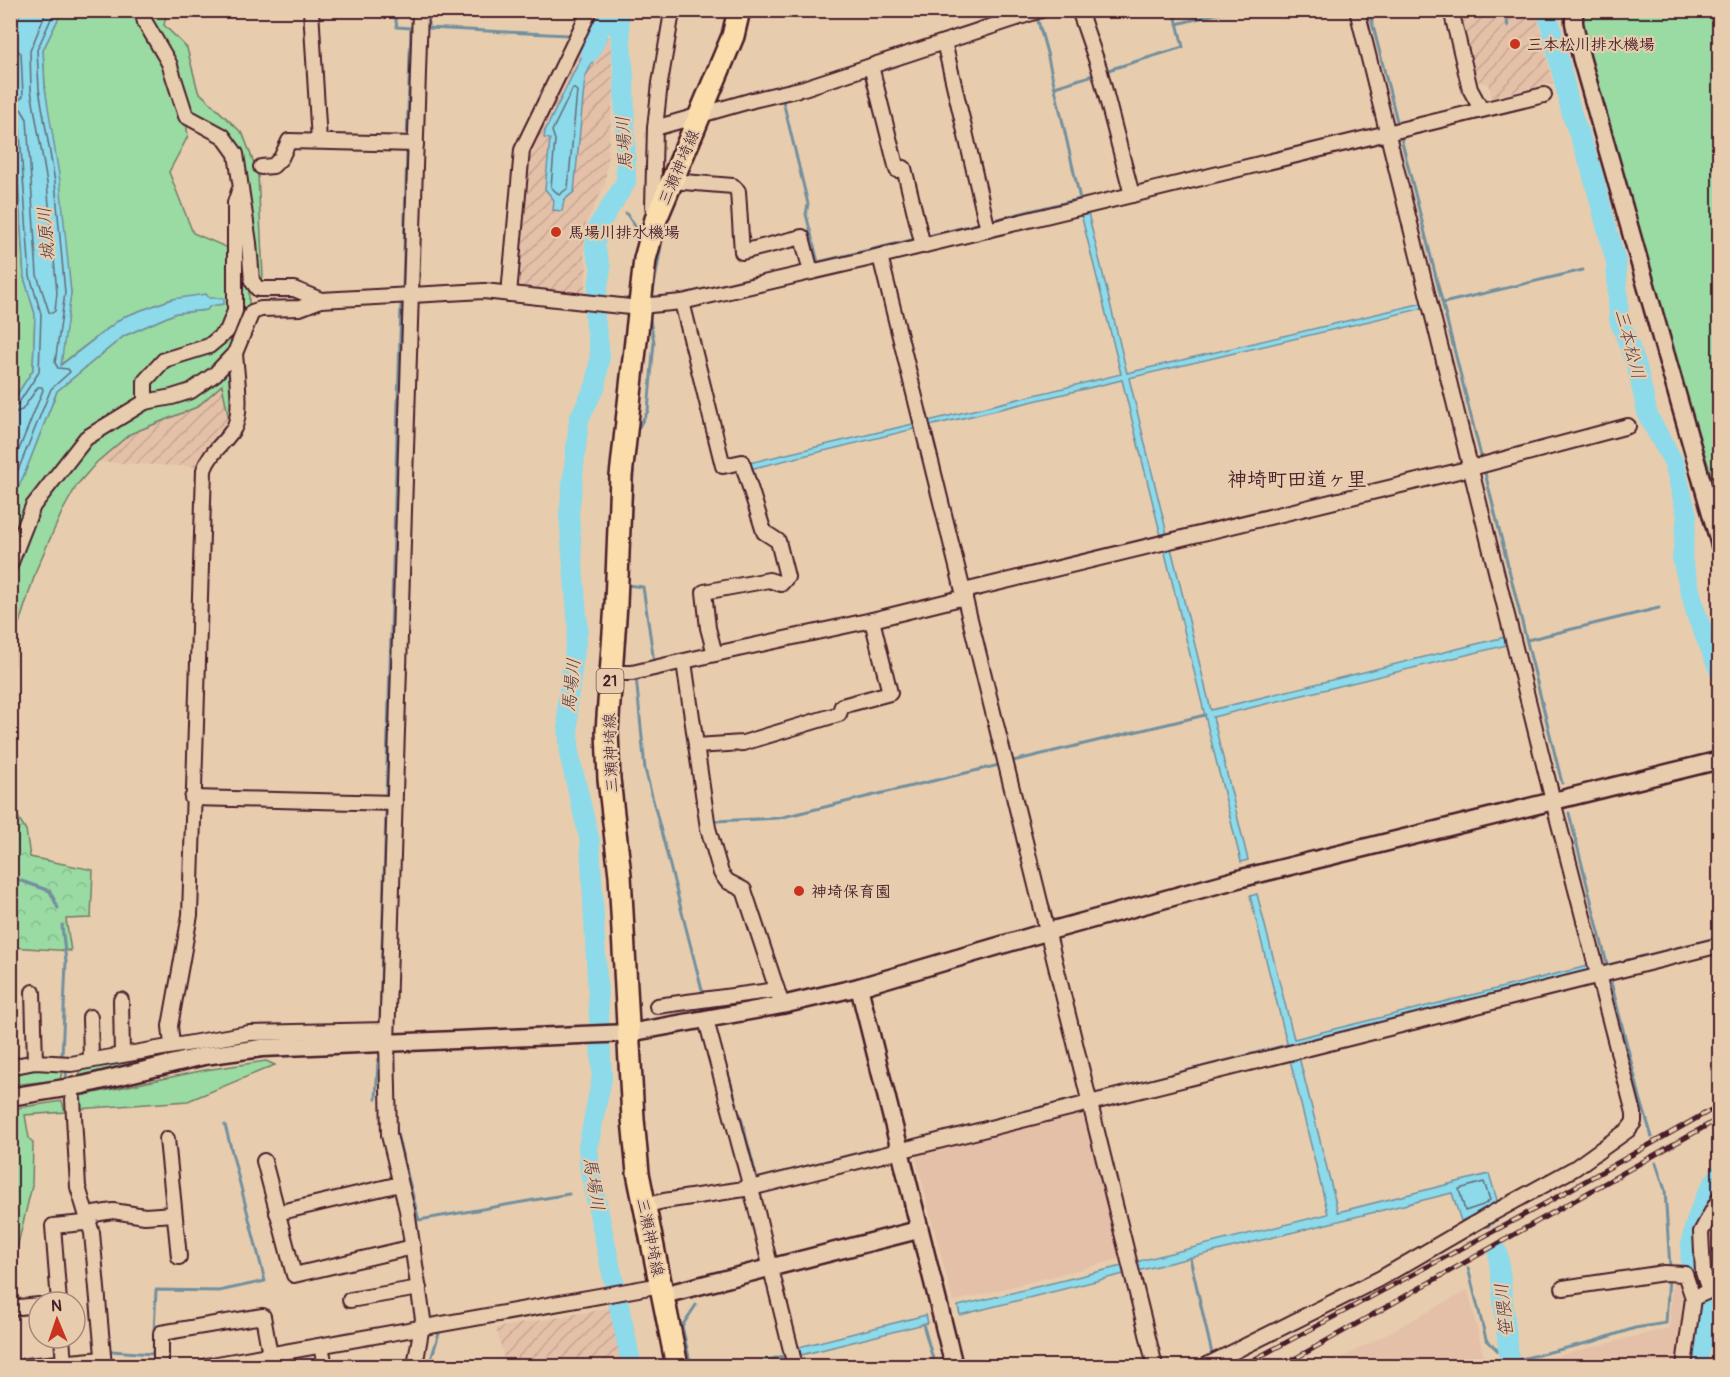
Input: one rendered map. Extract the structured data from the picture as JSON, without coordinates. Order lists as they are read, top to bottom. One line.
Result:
{"streets":{"main road":["三瀬神埼線","21"]},"districts":["神埼町田道ヶ里"],"water":["馬場川","城原川","三本松川","笹隈川"],"places":["三本松川排水機場","馬場川排水機場","神埼保育園"],"north":"top"}
